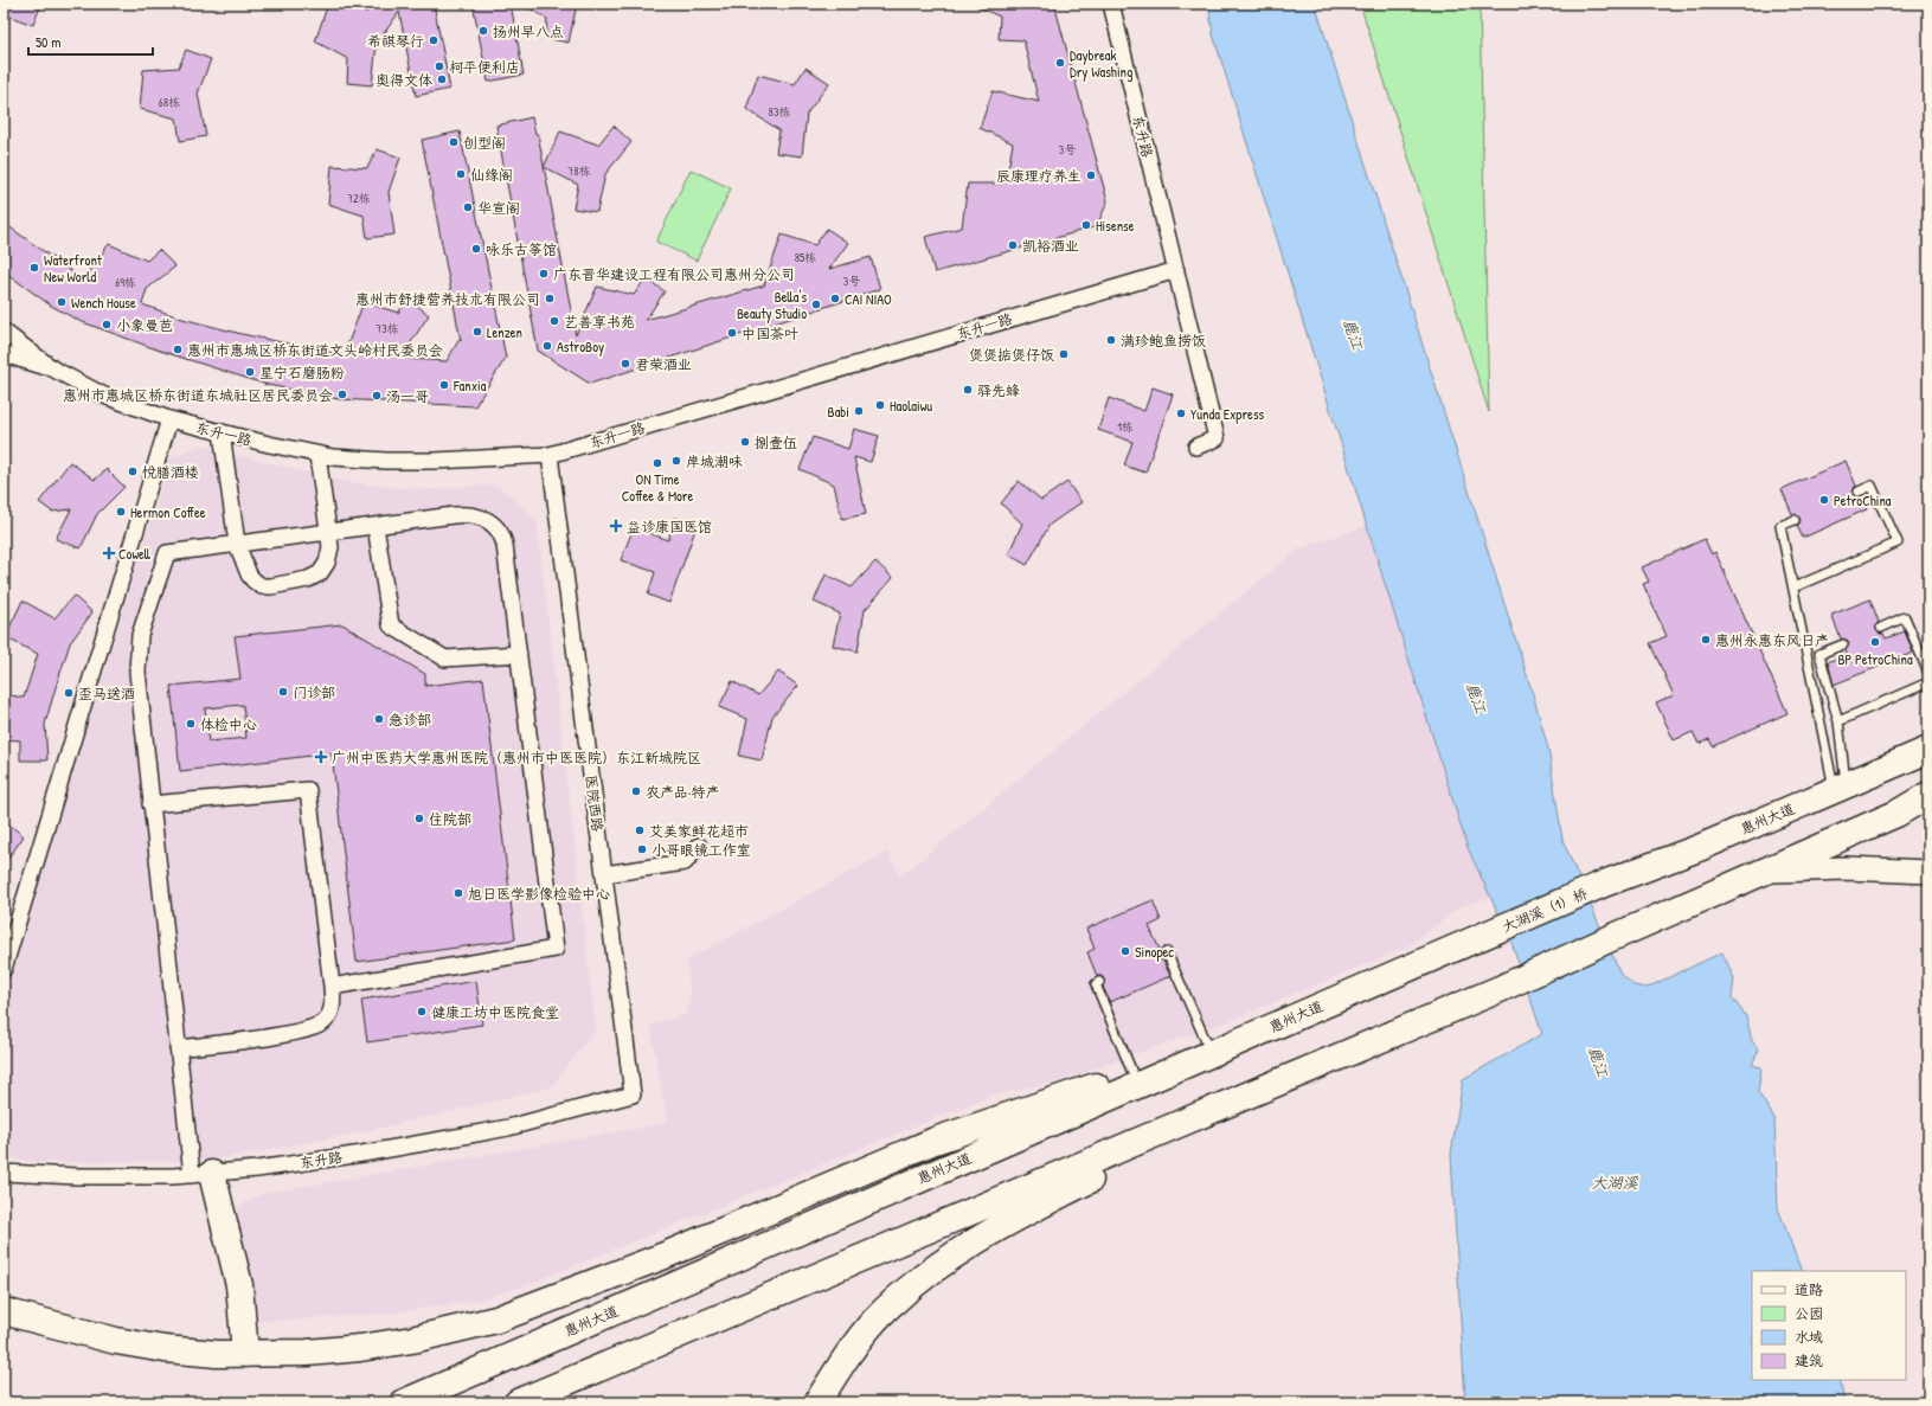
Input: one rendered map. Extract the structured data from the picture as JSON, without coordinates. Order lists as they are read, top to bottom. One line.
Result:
{"streets":{"highway":["惠州大道","大湖溪（1）桥"],"street":["东升路","东升一路","医院西路"]},"crossings":[["东升路","东升一路"],["东升路","医院西路"],["东升一路","医院西路"],["惠州大道","大湖溪（1）桥"]],"water":["鹿江","大湖溪"],"places":{"other":["扬州早八点","希祺琴行","Daybreak Dry Washing","柯平便利店","奥得文体","创型阁","仙缘阁","辰康理疗养生","华宣阁","Hisense","凯裕酒业","咏乐古筝馆","Waterfront New World","广东晋华建设工程有限公司惠州分公司","惠州市舒捷营养技术有限公司","CAI NIAO","Wench House","Bella's Beauty Studio","艺善享书苑","小象曼芭","Lenzen","中国茶叶","满珍鲍鱼捞饭","AstroBoy","惠州市惠城区桥东街道文头岭村民委员会","煲煲掂煲仔饭","君荣酒业","星宁石磨肠粉","Fanxia","驿先蜂","惠州市惠城区桥东街道东城社区居民委员会","汤一哥","Haolaiwu","Babi","Yunda Express","捌壹伍","岸城潮味","ON Time Coffee & More","悦膳酒楼","PetroChina","Hermon Coffee","惠州永惠东风日产","BP PetroChina","门诊部","歪马送酒","急诊部","体检中心","农产品·特产","住院部","艾美家鲜花超市","小哥眼镜工作室","旭日医学影像检验中心","Sinopec","健康工坊中医院食堂"],"health":["益诊康国医馆","Cowell","广州中医药大学惠州医院（惠州市中医医院）东江新城院区"]},"house_numbers":["68栋","83栋","3号","78栋","72栋","85栋","3号","69栋","73栋","1栋"],"legend":["道路","公园","水域","建筑"],"scale_bar":"50 m"}
